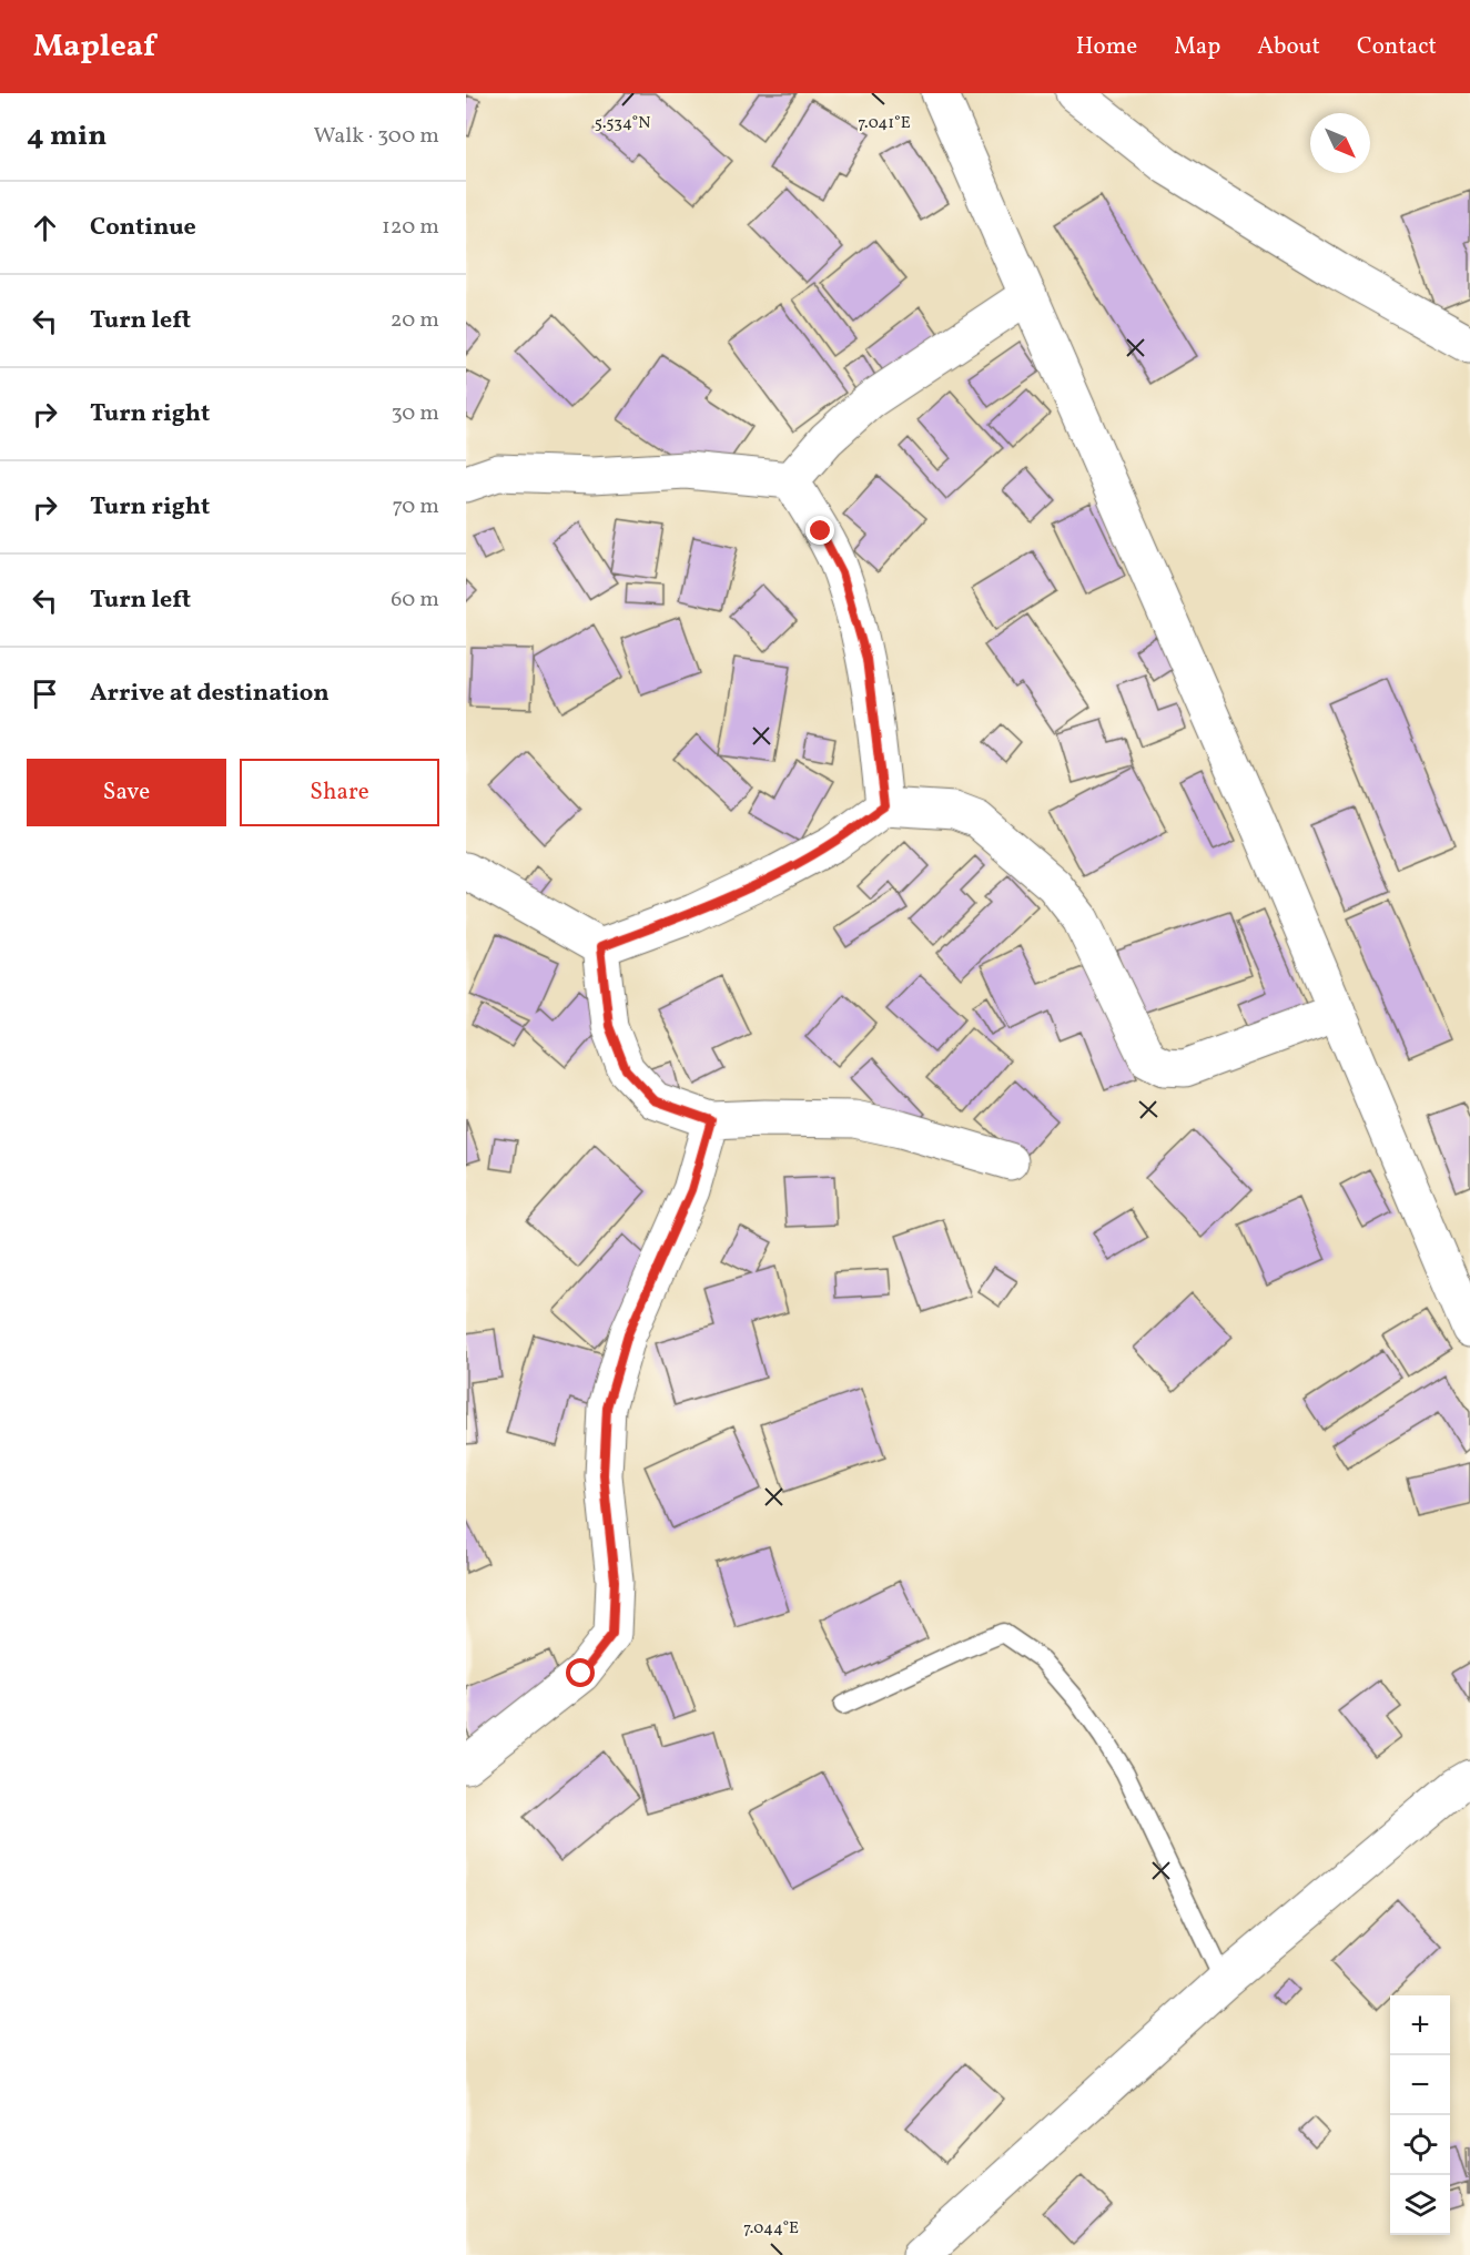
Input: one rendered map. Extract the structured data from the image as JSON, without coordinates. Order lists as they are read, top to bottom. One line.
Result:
{"north":"bottom right","page":{"header":"Mapleaf","nav":["Home","Map","About","Contact"],"heading":["4 min","Walk · 300 m"],"list":[["Continue","120 m"],["Turn left","20 m"],["Turn right","30 m"],["Turn right","70 m"],["Turn left","60 m"],"Arrive at destination"],"buttons":["Save","Share"],"map_buttons":["+","−"]},"coordinates":["7.041°E","5.534°N","7.044°E"]}
